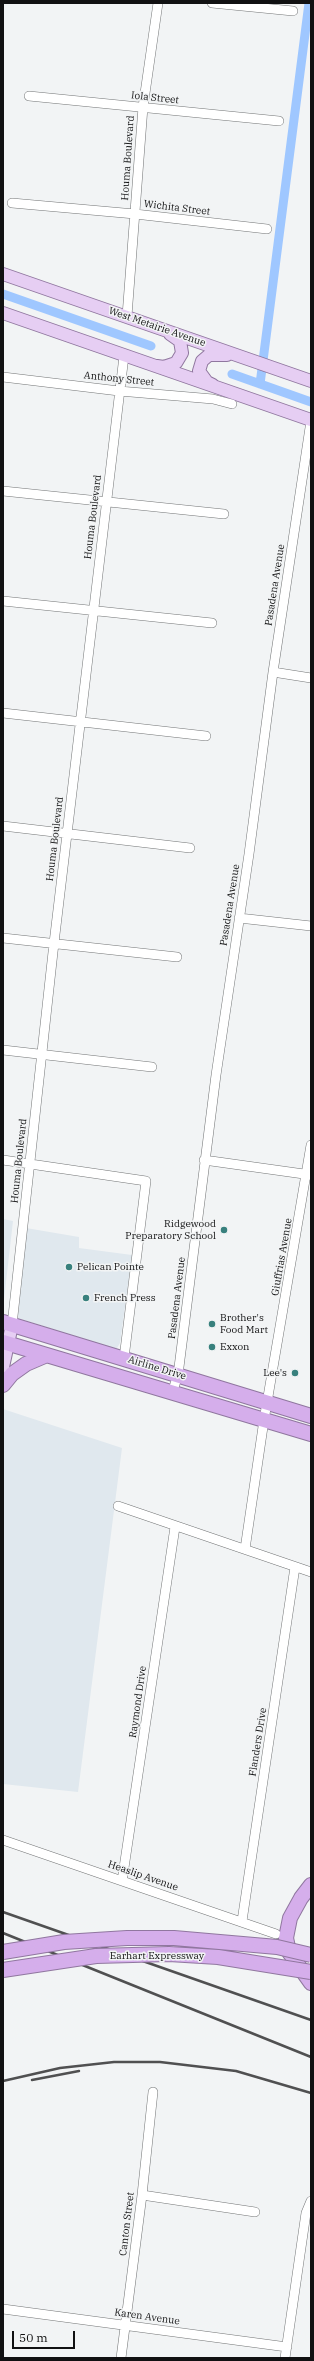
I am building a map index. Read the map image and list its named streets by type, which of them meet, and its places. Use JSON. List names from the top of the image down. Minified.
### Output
{"streets":{"highway":["Airline Drive","Earhart Expressway"],"main road":["West Metairie Avenue"],"street":["Iola Street","Houma Boulevard","Wichita Street","Anthony Street","Pasadena Avenue","Giuffrias Avenue","Raymond Drive","Flanders Drive","Heaslip Avenue","Canton Street","Karen Avenue"]},"crossings":[["Iola Street","Houma Boulevard"],["Houma Boulevard","Wichita Street"],["Houma Boulevard","West Metairie Avenue"],["Houma Boulevard","Anthony Street"],["Houma Boulevard","Airline Drive"],["Pasadena Avenue","Airline Drive"],["Giuffrias Avenue","Airline Drive"],["Raymond Drive","Heaslip Avenue"],["Flanders Drive","Heaslip Avenue"],["Canton Street","Karen Avenue"]],"places":["Ridgewood Preparatory School","Pelican Pointe","French Press","Brother's Food Mart","Exxon","Lee's"],"scale_bar":"50 m"}
